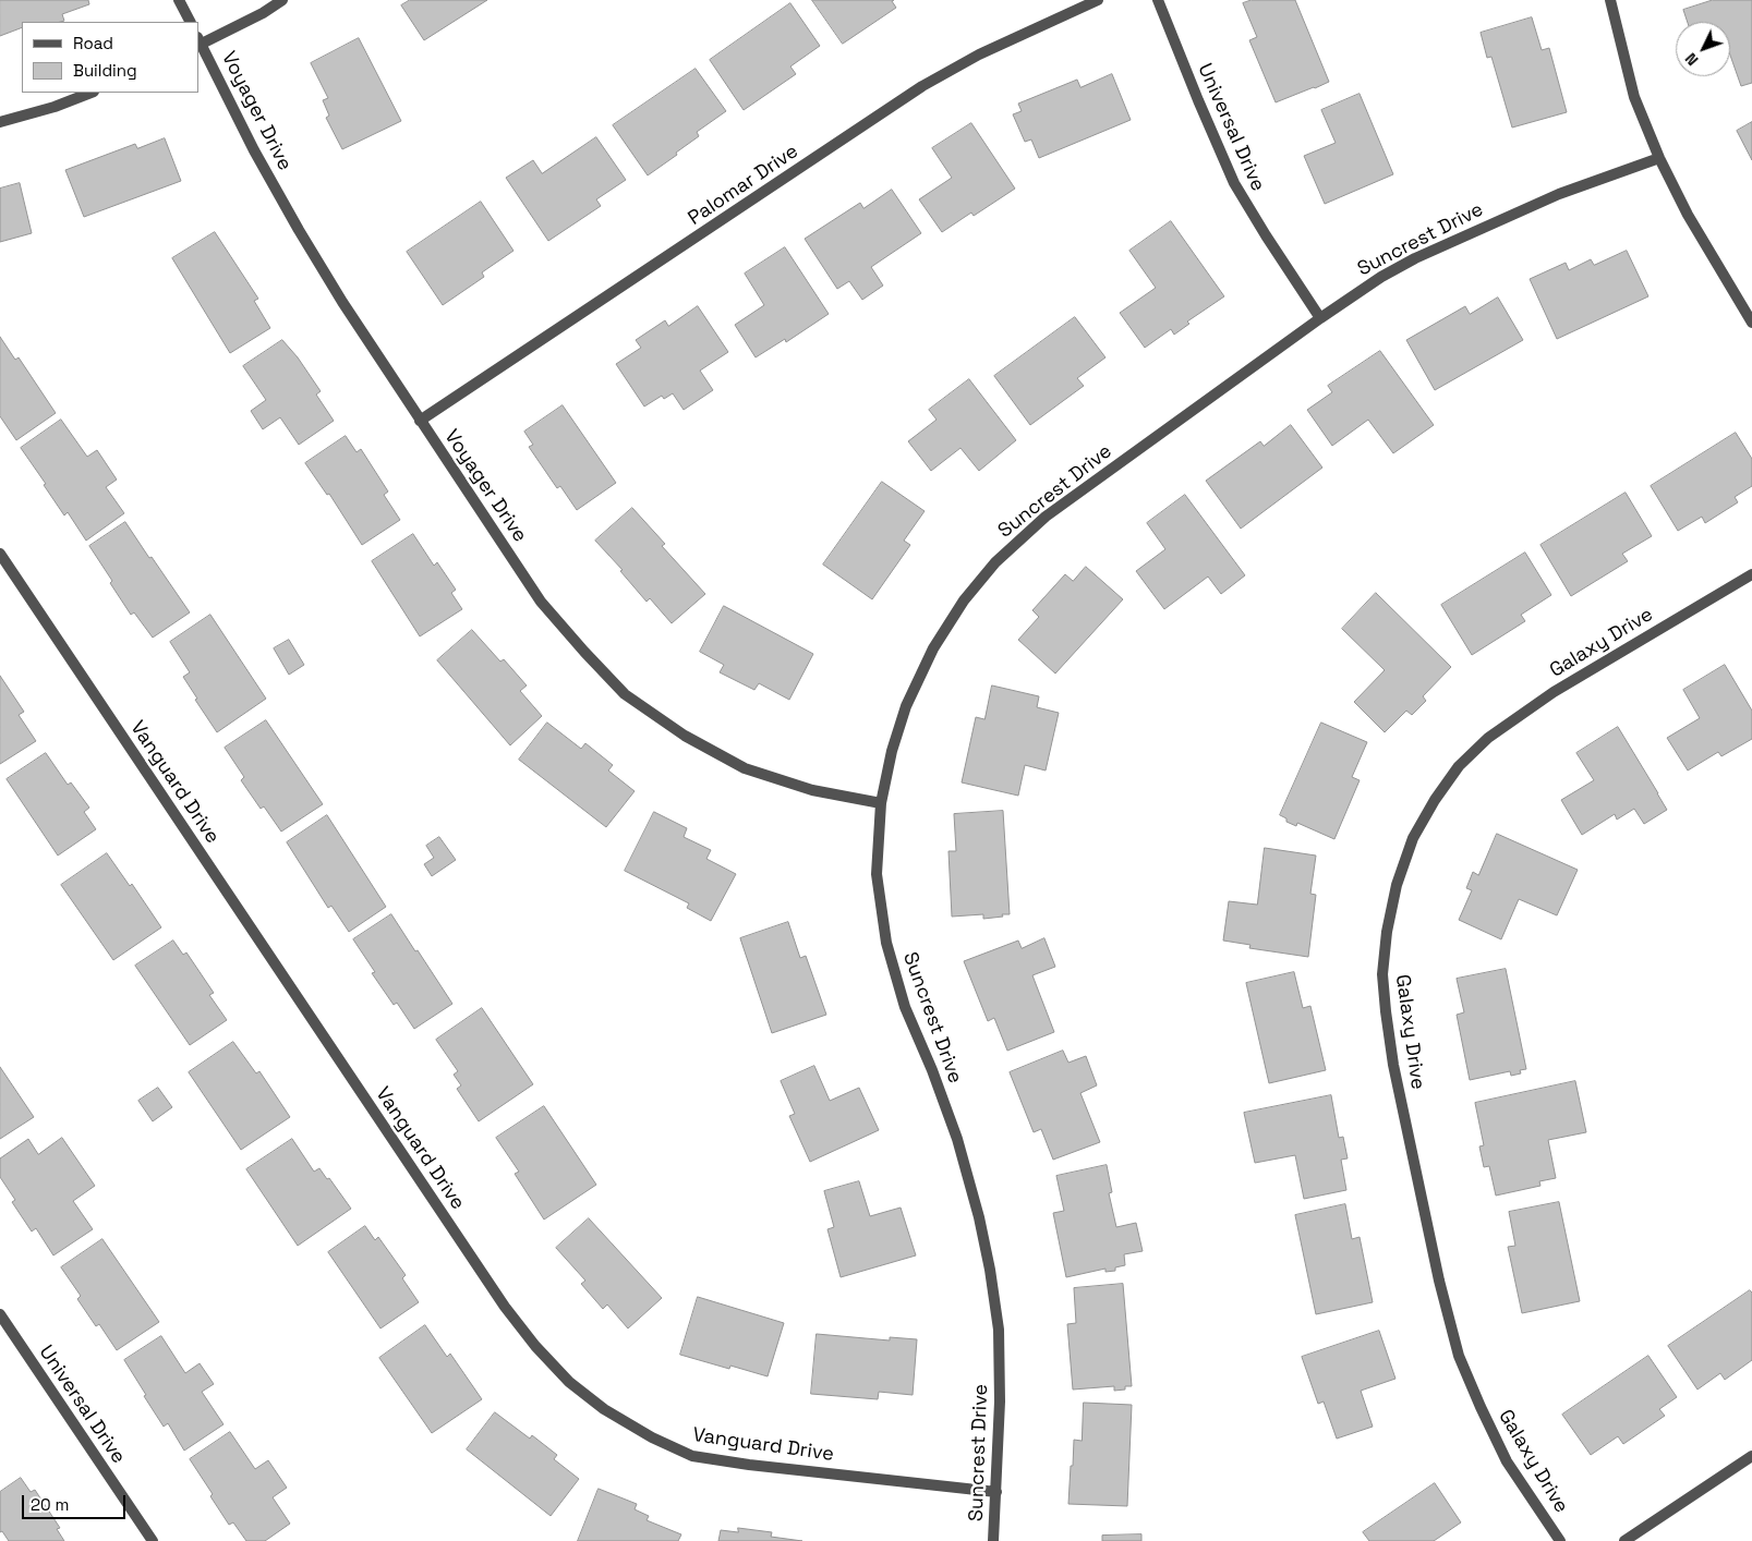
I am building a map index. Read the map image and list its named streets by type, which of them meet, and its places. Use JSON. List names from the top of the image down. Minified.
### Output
{"streets":{"street":["Voyager Drive","Universal Drive","Palomar Drive","Suncrest Drive","Galaxy Drive","Vanguard Drive"]},"crossings":[["Voyager Drive","Palomar Drive"],["Voyager Drive","Suncrest Drive"],["Universal Drive","Suncrest Drive"],["Suncrest Drive","Vanguard Drive"]],"legend":["Road","Building"],"scale_bar":"20 m","north":"bottom left"}
